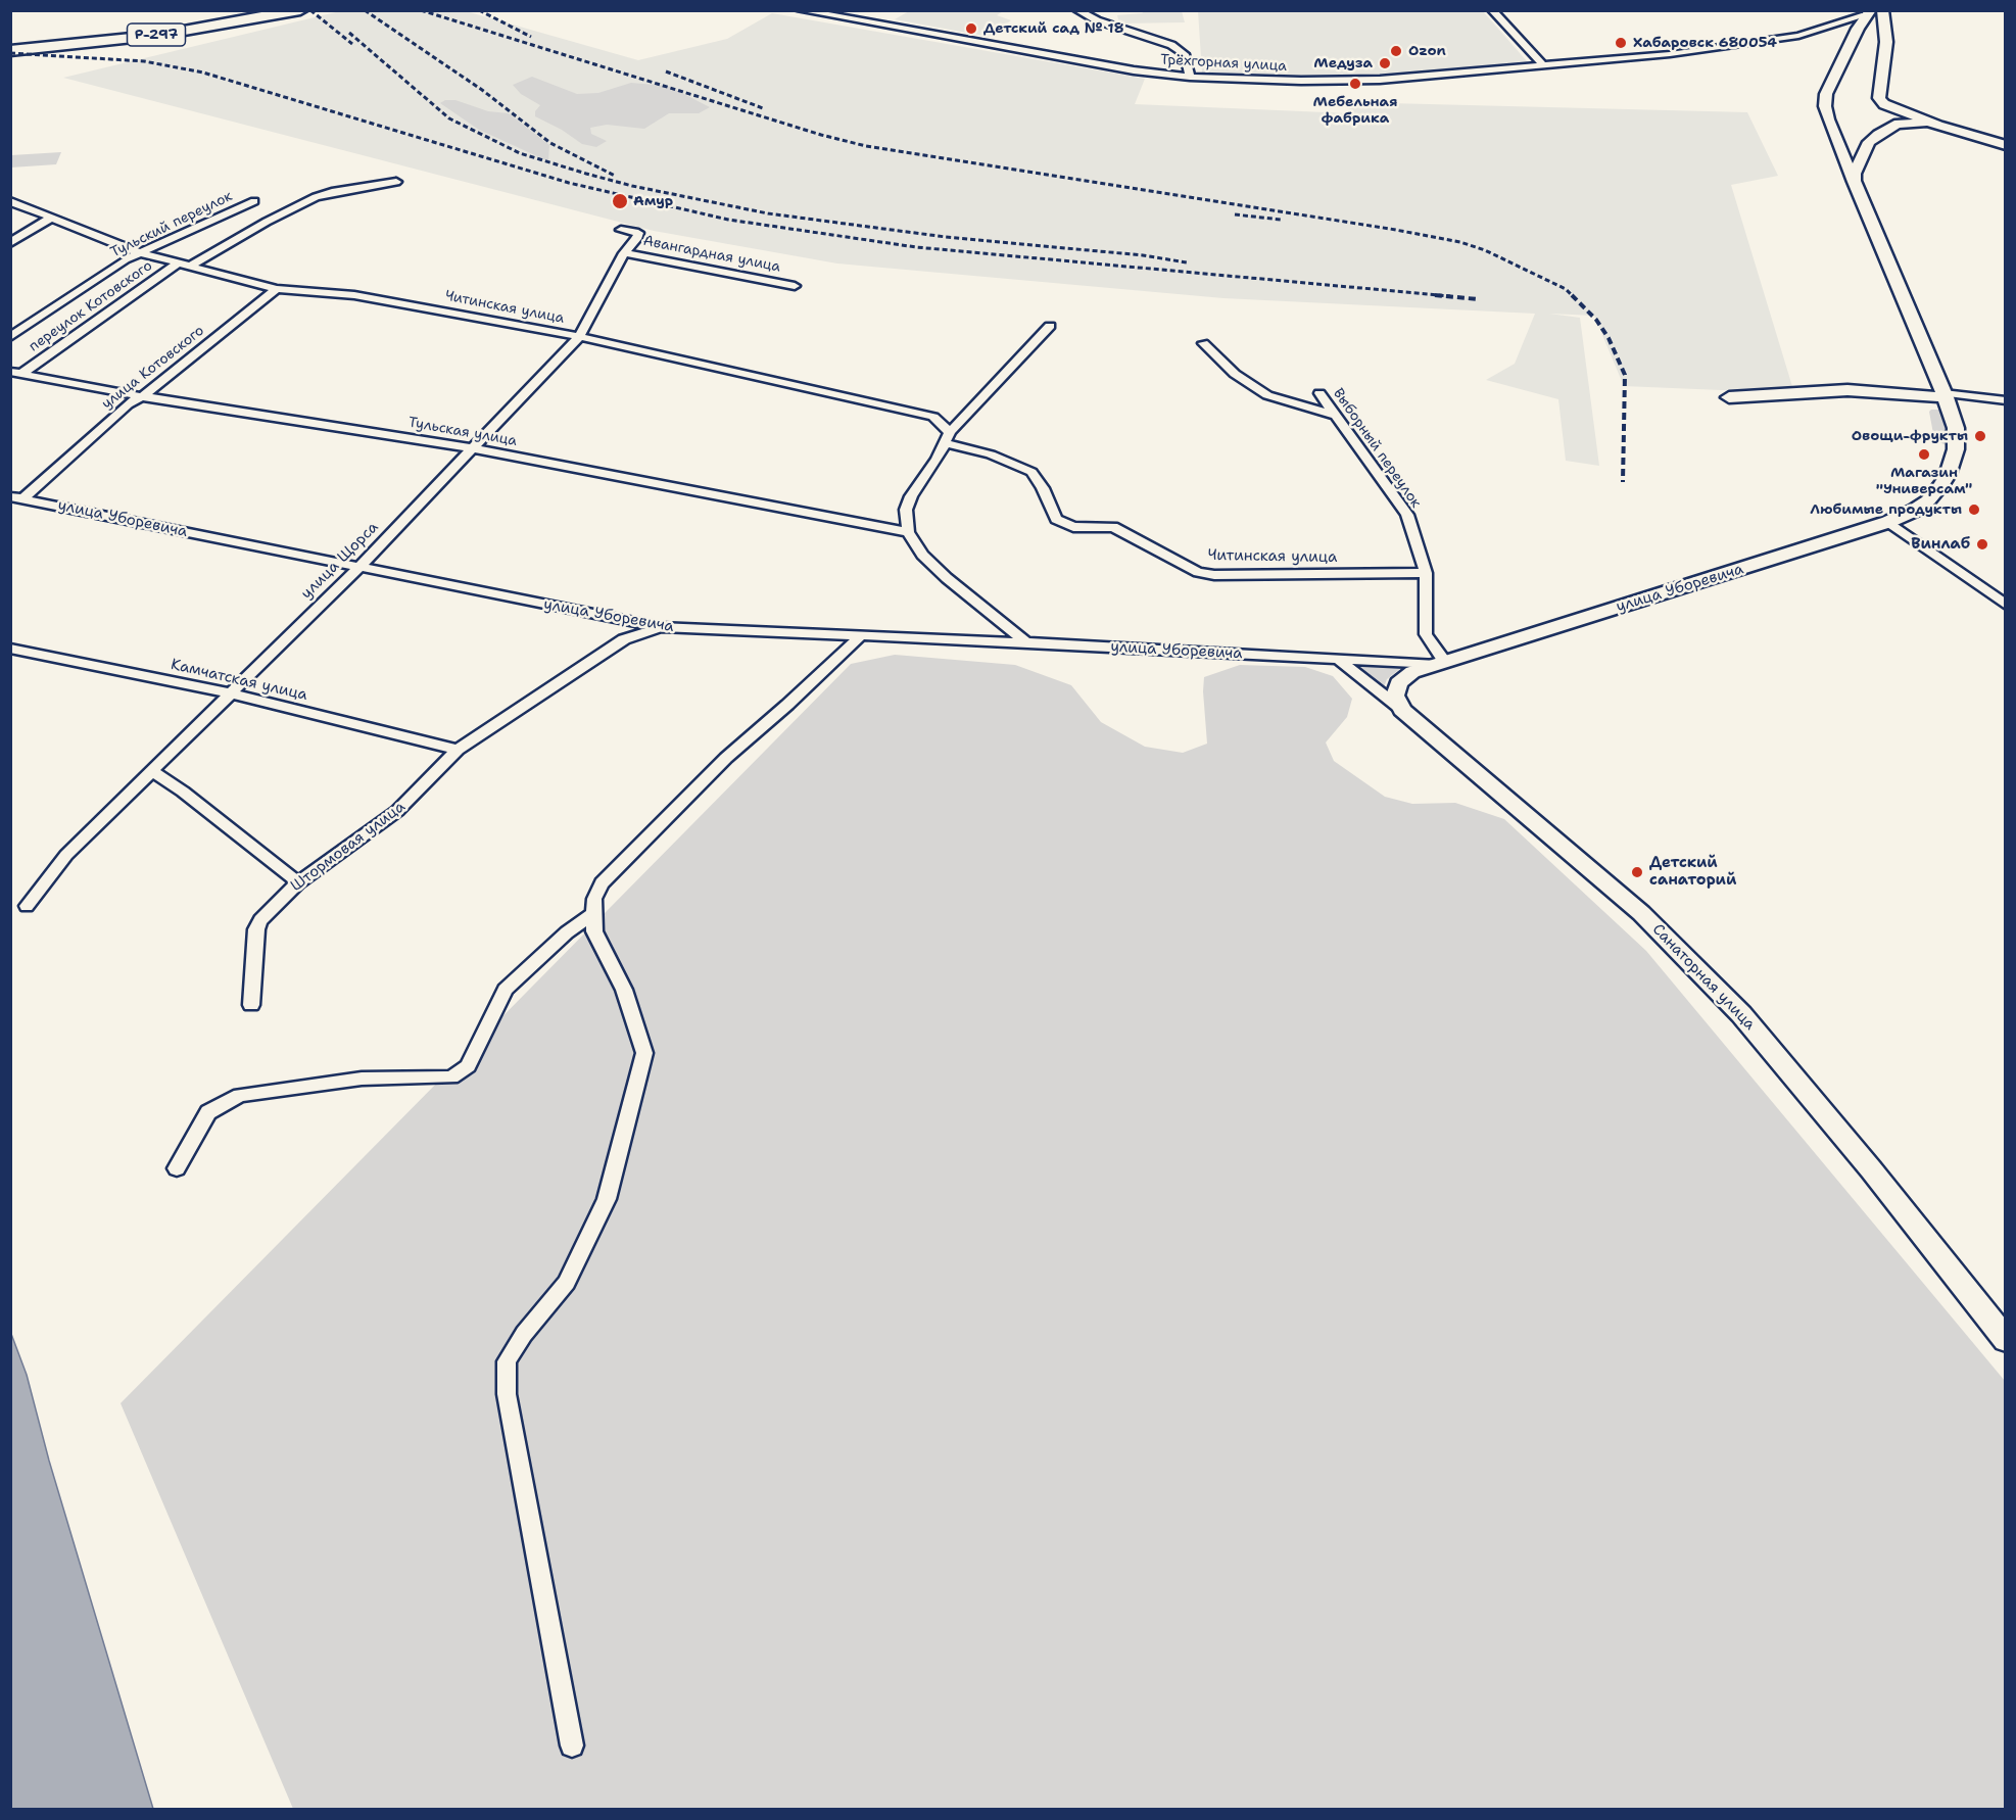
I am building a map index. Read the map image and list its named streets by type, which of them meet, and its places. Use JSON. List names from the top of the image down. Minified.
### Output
{"streets":{"highway":["Р-297"],"main road":["улица Уборевича","Санаторная улица"],"street":["Трёхгорная улица","Тульский переулок","Авангардная улица","переулок Котовского","Читинская улица","улица Котовского","Тульская улица","Выборный переулок","улица Щорса","Камчатская улица","Штормовая улица"]},"crossings":[["Тульский переулок","Читинская улица"],["Авангардная улица","улица Щорса"],["переулок Котовского","Читинская улица"],["переулок Котовского","Тульская улица"],["Читинская улица","улица Котовского"],["Читинская улица","Выборный переулок"],["Читинская улица","улица Щорса"],["улица Котовского","Тульская улица"],["улица Котовского","улица Уборевича"],["Тульская улица","улица Щорса"],["Выборный переулок","улица Уборевича"],["улица Уборевича","улица Щорса"],["улица Уборевича","Штормовая улица"],["улица Щорса","Камчатская улица"],["Камчатская улица","Штормовая улица"]],"places":["Детский сад № 18","Хабаровск 680054","Ozon","Медуза","Мебельная фабрика","Амур","Овощи-фрукты","Магазин \"Универсам\"","Любимые продукты","Винлаб","Детский санаторий"]}
